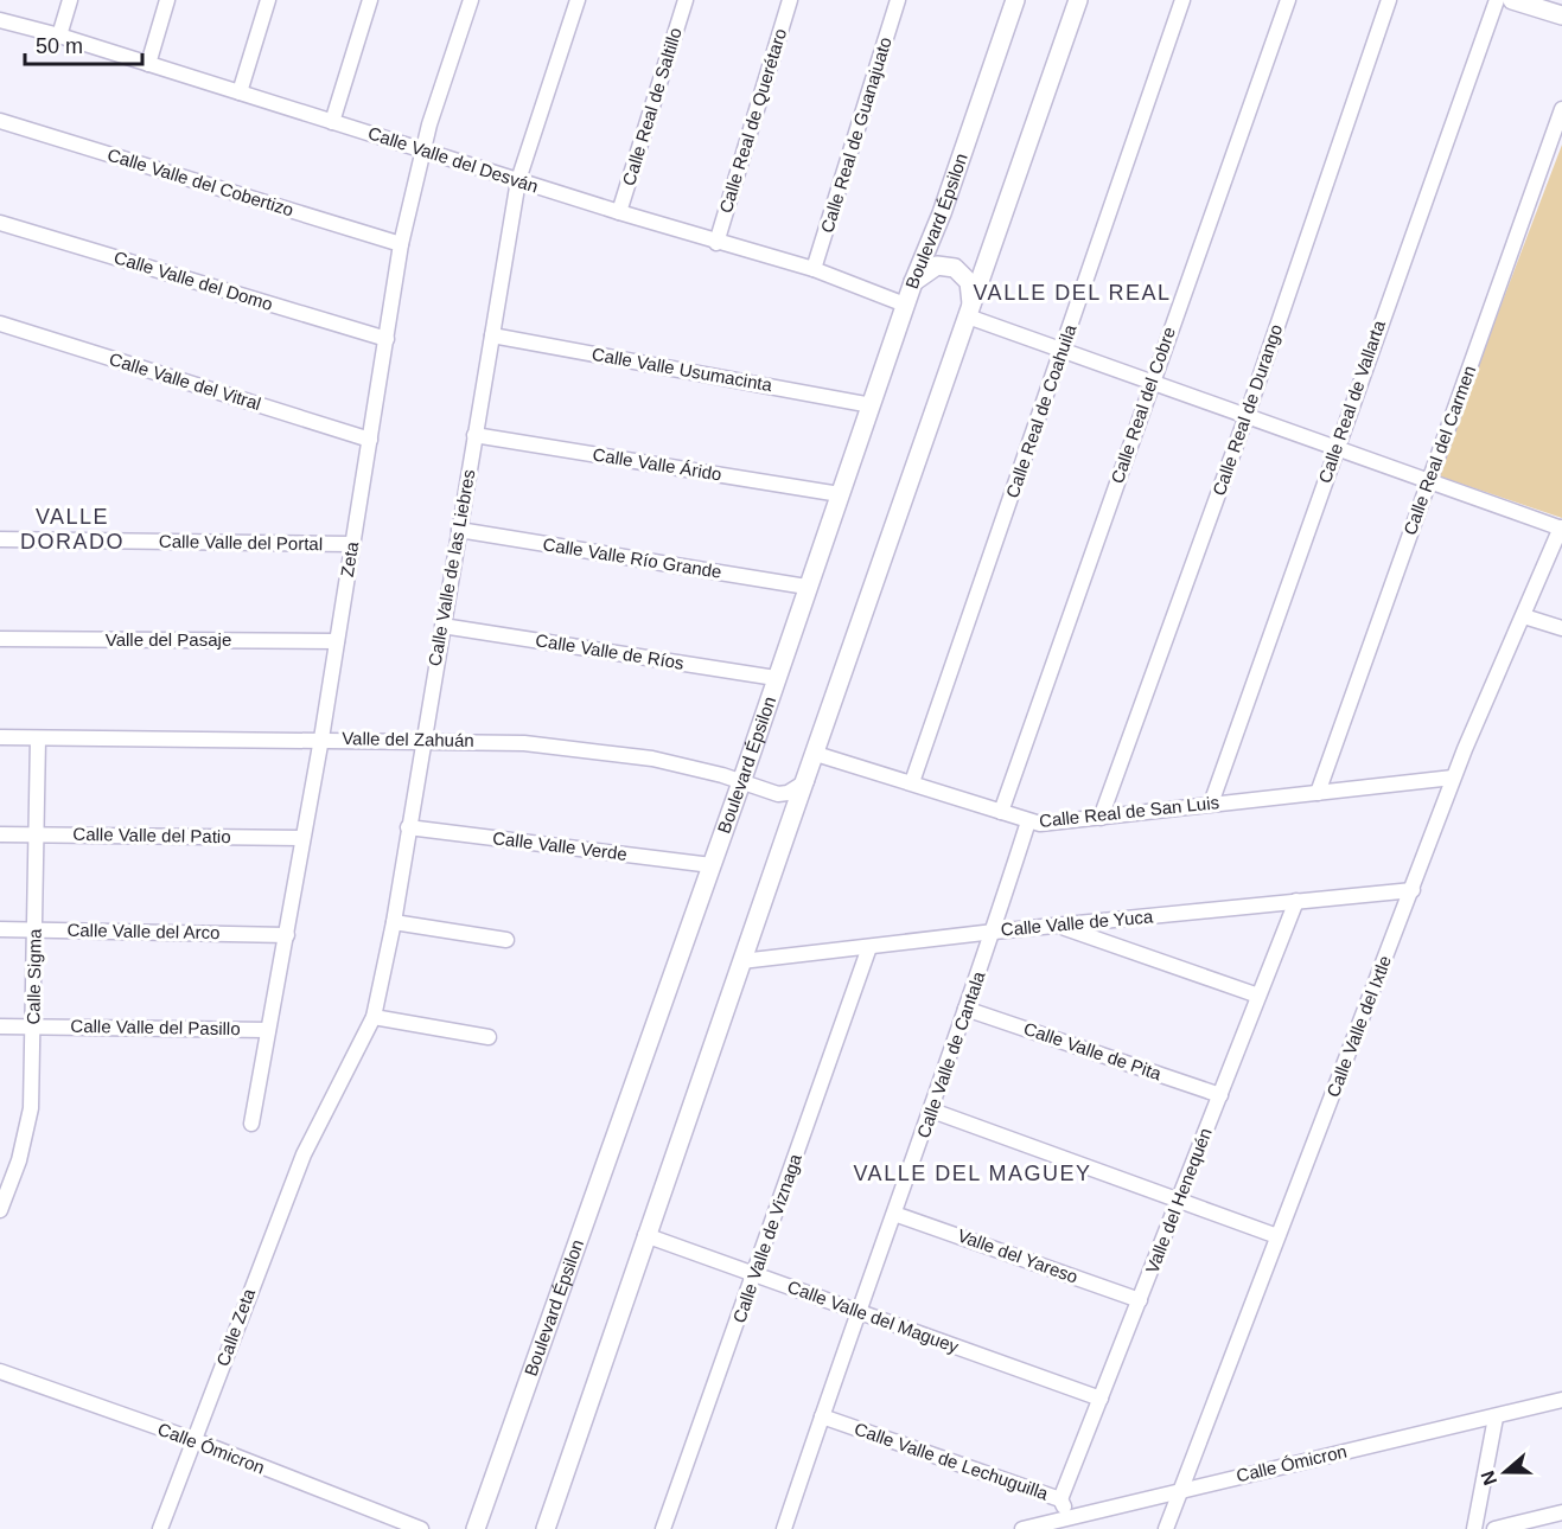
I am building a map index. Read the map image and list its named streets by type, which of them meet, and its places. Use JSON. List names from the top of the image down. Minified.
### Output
{"streets":{"street":["Calle Real de Saltillo","Calle Real de Querétaro","Calle Real de Guanajuato","Calle Valle del Desván","Calle Valle del Cobertizo","Boulevard Épsilon","Calle Valle del Domo","Calle Valle Usumacinta","Calle Valle del Vitral","Calle Real de Vallarta","Calle Real del Cobre","Calle Real de Durango","Calle Real de Coahuila","Calle Real del Carmen","Calle Valle Árido","Calle Valle del Portal","Calle Valle Río Grande","Zeta","Calle Valle de las Liebres","Valle del Pasaje","Calle Valle de Ríos","Valle del Zahuán","Calle Real de San Luis","Calle Valle del Patio","Calle Valle Verde","Calle Valle de Yuca","Calle Valle del Arco","Calle Sigma","Calle Valle del Ixtle","Calle Valle del Pasillo","Calle Valle de Pita","Calle Valle de Cantala","Valle del Henequén","Calle Valle de Viznaga","Valle del Yareso","Calle Valle del Maguey","Calle Zeta","Calle Ómicron","Calle Valle de Lechuguilla"]},"crossings":[["Calle Real de Saltillo","Calle Valle del Desván"],["Calle Real de Querétaro","Calle Valle del Desván"],["Calle Real de Guanajuato","Calle Valle del Desván"],["Calle Valle del Desván","Boulevard Épsilon"],["Calle Valle del Desván","Zeta"],["Calle Valle del Desván","Calle Valle de las Liebres"],["Calle Valle del Cobertizo","Zeta"],["Boulevard Épsilon","Calle Valle Usumacinta"],["Boulevard Épsilon","Calle Valle Árido"],["Boulevard Épsilon","Calle Valle Río Grande"],["Boulevard Épsilon","Calle Valle de Ríos"],["Boulevard Épsilon","Valle del Zahuán"],["Boulevard Épsilon","Calle Valle Verde"],["Calle Valle del Domo","Zeta"],["Calle Valle Usumacinta","Calle Valle de las Liebres"],["Calle Valle del Vitral","Zeta"],["Calle Real de Vallarta","Calle Real de San Luis"],["Calle Real del Cobre","Calle Real de San Luis"],["Calle Real de Durango","Calle Real de San Luis"],["Calle Real de Coahuila","Calle Real de San Luis"],["Calle Real del Carmen","Calle Real de San Luis"],["Calle Valle Árido","Calle Valle de las Liebres"],["Calle Valle del Portal","Zeta"],["Calle Valle Río Grande","Calle Valle de las Liebres"],["Zeta","Valle del Pasaje"],["Zeta","Valle del Zahuán"],["Zeta","Calle Valle del Patio"],["Zeta","Calle Valle del Arco"],["Zeta","Calle Valle del Pasillo"],["Calle Valle de las Liebres","Calle Valle de Ríos"],["Calle Valle de las Liebres","Valle del Zahuán"],["Calle Valle de las Liebres","Calle Valle Verde"],["Calle Valle de las Liebres","Calle Zeta"],["Valle del Zahuán","Calle Sigma"],["Calle Real de San Luis","Calle Valle del Ixtle"],["Calle Real de San Luis","Calle Valle de Cantala"],["Calle Valle del Patio","Calle Sigma"],["Calle Valle de Yuca","Calle Valle del Ixtle"],["Calle Valle de Yuca","Calle Valle de Cantala"],["Calle Valle de Yuca","Valle del Henequén"],["Calle Valle de Yuca","Calle Valle de Viznaga"],["Calle Valle del Arco","Calle Sigma"],["Calle Sigma","Calle Valle del Pasillo"],["Calle Valle del Ixtle","Calle Ómicron"],["Calle Valle de Pita","Calle Valle de Cantala"],["Calle Valle de Pita","Valle del Henequén"],["Calle Valle de Cantala","Valle del Yareso"],["Calle Valle de Cantala","Calle Valle del Maguey"],["Calle Valle de Cantala","Calle Valle de Lechuguilla"],["Valle del Henequén","Valle del Yareso"],["Valle del Henequén","Calle Valle del Maguey"],["Valle del Henequén","Calle Valle de Lechuguilla"],["Calle Valle de Viznaga","Calle Valle del Maguey"],["Calle Zeta","Calle Ómicron"],["Calle Ómicron","Calle Valle de Lechuguilla"]],"districts":["VALLE DEL REAL","VALLE DORADO","VALLE DEL MAGUEY"],"scale_bar":"50 m","north":"left"}
